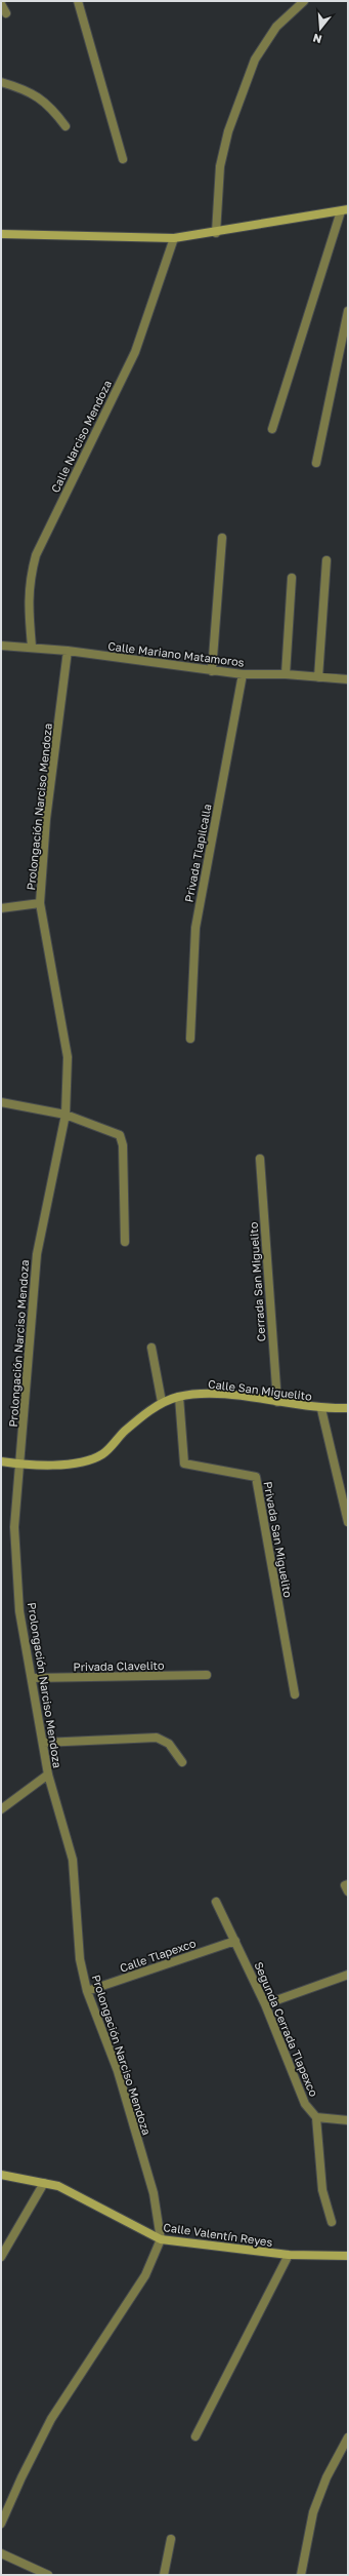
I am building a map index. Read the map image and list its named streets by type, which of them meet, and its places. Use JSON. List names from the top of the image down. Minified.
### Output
{"streets":{"street":["Calle Narciso Mendoza","Calle Mariano Matamoros","Prolongación Narciso Mendoza","Privada Tlapilcalla","Cerrada San Miguelito","Calle San Miguelito","Privada San Miguelito","Privada Clavelito","Calle Tlapexco","Segunda Cerrada Tlapexco","Calle Valentín Reyes"]},"crossings":[["Calle Narciso Mendoza","Calle Mariano Matamoros"],["Calle Mariano Matamoros","Prolongación Narciso Mendoza"],["Calle Mariano Matamoros","Privada Tlapilcalla"],["Prolongación Narciso Mendoza","Calle San Miguelito"],["Prolongación Narciso Mendoza","Privada Clavelito"],["Prolongación Narciso Mendoza","Calle Tlapexco"],["Prolongación Narciso Mendoza","Calle Valentín Reyes"],["Cerrada San Miguelito","Calle San Miguelito"],["Calle San Miguelito","Privada San Miguelito"],["Calle Tlapexco","Segunda Cerrada Tlapexco"]],"north":"bottom"}
